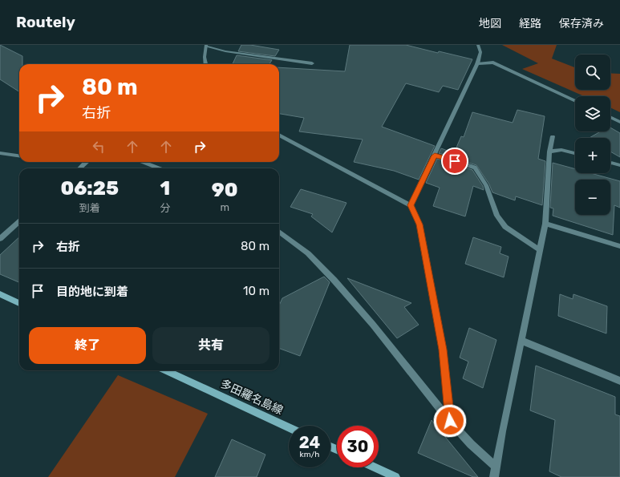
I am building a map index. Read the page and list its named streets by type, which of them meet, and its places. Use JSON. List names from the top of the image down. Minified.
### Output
{"streets":{"main road":["多田羅名島線"]},"page":{"header":"Routely","nav":["地図","経路","保存済み"],"map_buttons":["+","−"],"turn":["80 m","右折"],"eta":["06:25","到着","1","分","90","m"],"list":[{"name":"右折","value":"80 m"},{"name":"目的地に到着","value":"10 m"}],"buttons":["終了","共有"],"speed":"24 km/h","limit":"30"}}
